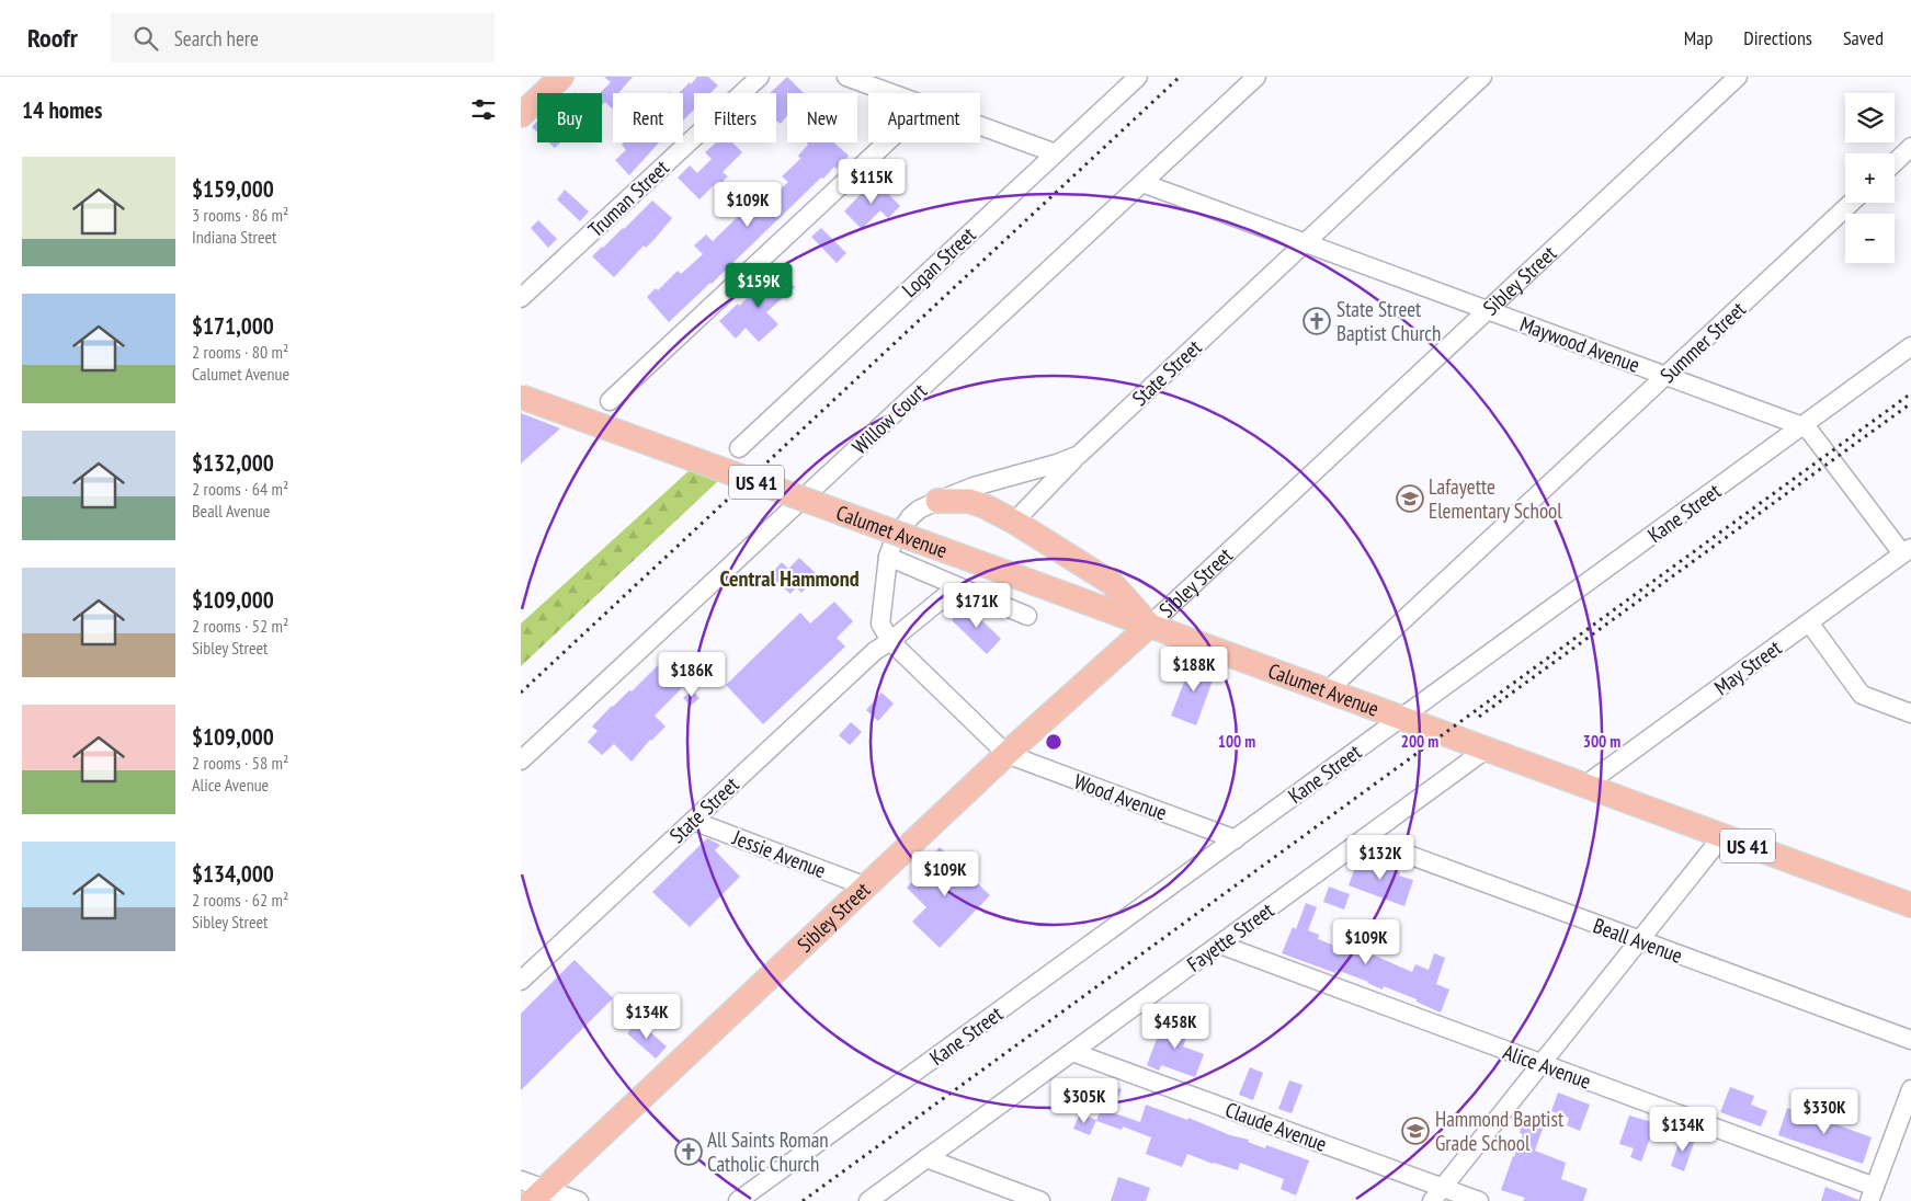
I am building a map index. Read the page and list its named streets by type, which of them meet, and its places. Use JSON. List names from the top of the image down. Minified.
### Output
{"streets":{"main road":["Sibley Street","US 41","Calumet Avenue"],"street":["Truman Street","Logan Street","Summer Street","Maywood Avenue","State Street","Willow Court","Kane Street","May Street","Wood Avenue","Jessie Avenue","Fayette Street","Beall Avenue","Alice Avenue","Claude Avenue"]},"crossings":[["Sibley Street","Maywood Avenue"],["Sibley Street","Calumet Avenue"],["Sibley Street","Wood Avenue"],["Sibley Street","Jessie Avenue"],["Summer Street","Maywood Avenue"],["Summer Street","Calumet Avenue"],["Maywood Avenue","State Street"],["Maywood Avenue","Willow Court"],["Maywood Avenue","Kane Street"],["Maywood Avenue","May Street"],["State Street","Calumet Avenue"],["State Street","Jessie Avenue"],["Kane Street","Calumet Avenue"],["Kane Street","Wood Avenue"],["Calumet Avenue","May Street"],["Calumet Avenue","Fayette Street"],["Fayette Street","Beall Avenue"],["Fayette Street","Alice Avenue"],["Fayette Street","Claude Avenue"]],"districts":["Central Hammond"],"places":{"church":["State Street Baptist Church","All Saints Roman Catholic Church"],"school or university":["Lafayette Elementary School","Hammond Baptist Grade School"]},"page":{"header":"Roofr","search":"Search here","nav":["Map","Directions","Saved"],"heading":"14 homes","map_buttons":["+","−"],"chip":["Buy","Rent","Filters","New","Apartment"],"list":[{"name":"$159,000","note":"3 rooms · 86 m² · Indiana Street"},{"name":"$171,000","note":"2 rooms · 80 m² · Calumet Avenue"},{"name":"$132,000","note":"2 rooms · 64 m² · Beall Avenue"},{"name":"$109,000","note":"2 rooms · 52 m² · Sibley Street"},{"name":"$109,000","note":"2 rooms · 58 m² · Alice Avenue"},{"name":"$134,000","note":"2 rooms · 62 m² · Sibley Street"}],"price":["$115K","$109K","$159K","$171K","$188K","$186K","$132K","$109K","$109K","$134K","$458K","$305K","$330K","$134K"]},"rings":["100 m","200 m","300 m"]}
